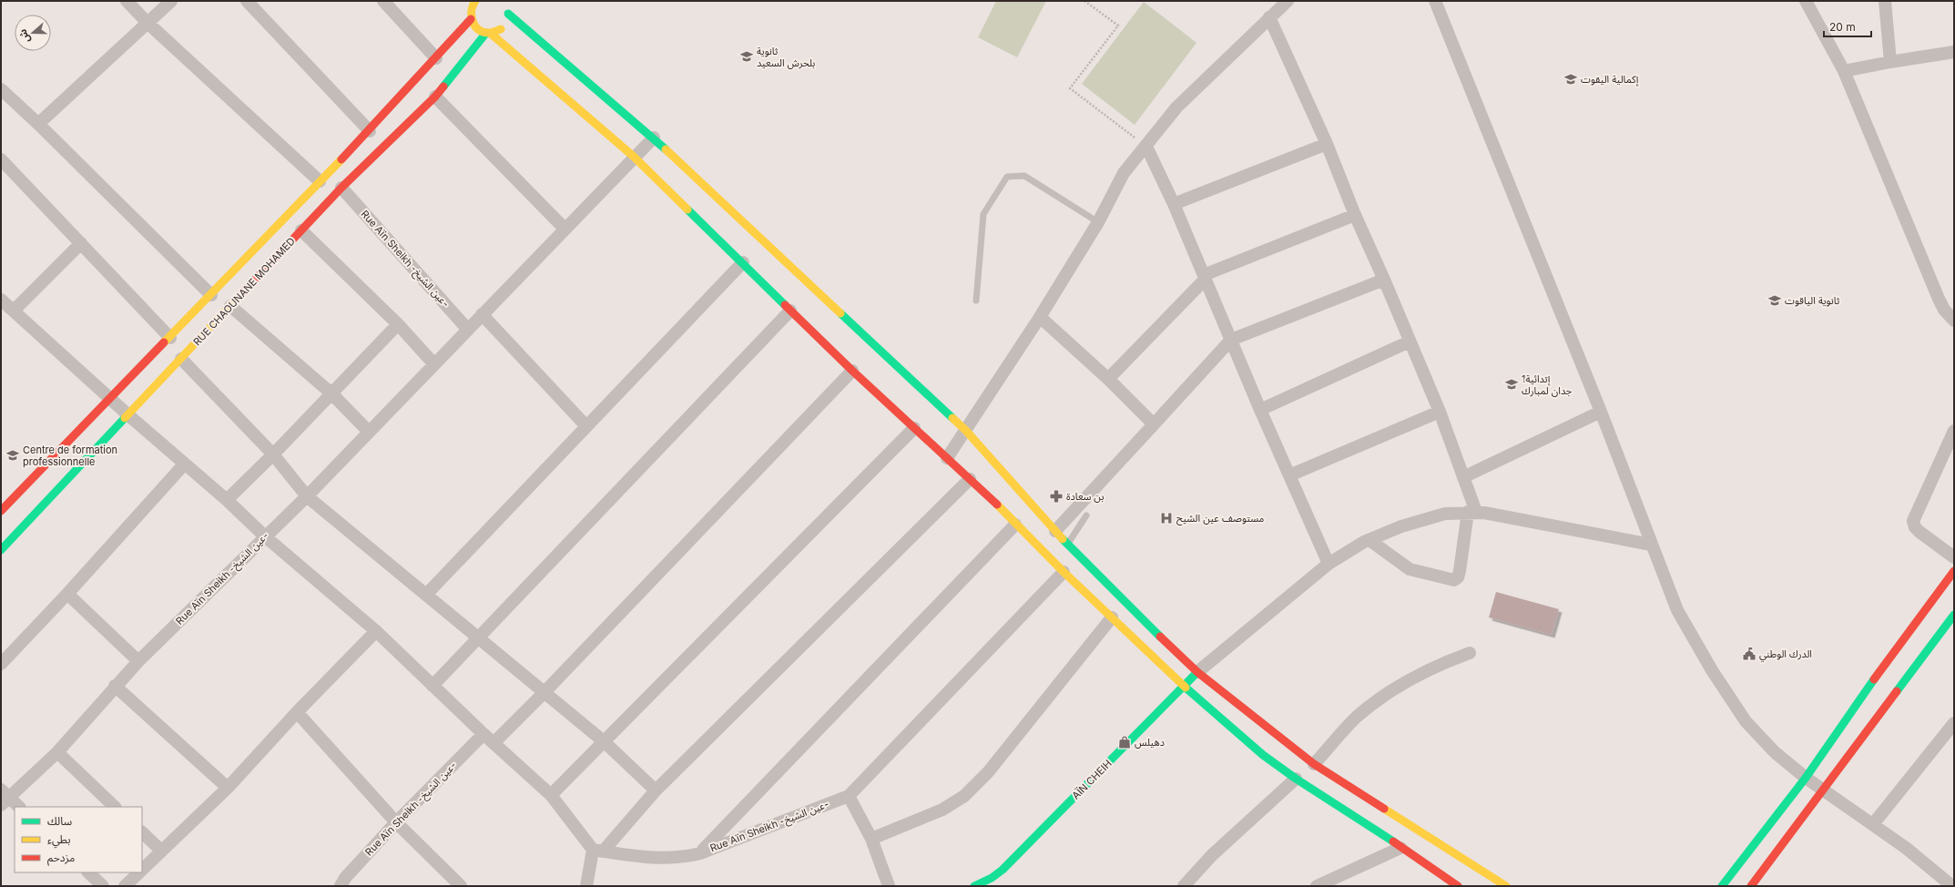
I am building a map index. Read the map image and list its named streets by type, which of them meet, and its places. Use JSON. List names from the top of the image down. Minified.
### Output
{"streets":{"main road":["RUE CHAOUNANE MOHAMED","AÏN CHEIH"],"street":["Rue Aïn Sheikh -عين الشيخ-"]},"crossings":[["Rue Aïn Sheikh -عين الشيخ-","RUE CHAOUNANE MOHAMED"]],"places":{"school or university":["ثانوية بلحرش السعيد","إكمالية اليقوت","ثانوية الياقوت","1إتدائية جدان لمبارك","Centre de formation professionnelle"],"pharmacy":["بن سعادة"],"hospital":["مستوصف عين الشيح"],"public building":["الدرك الوطني"],"shop":["دهيلس"]},"legend":["سالك","بطيء","مزدحم"],"scale_bar":"20 m","north":"left"}
